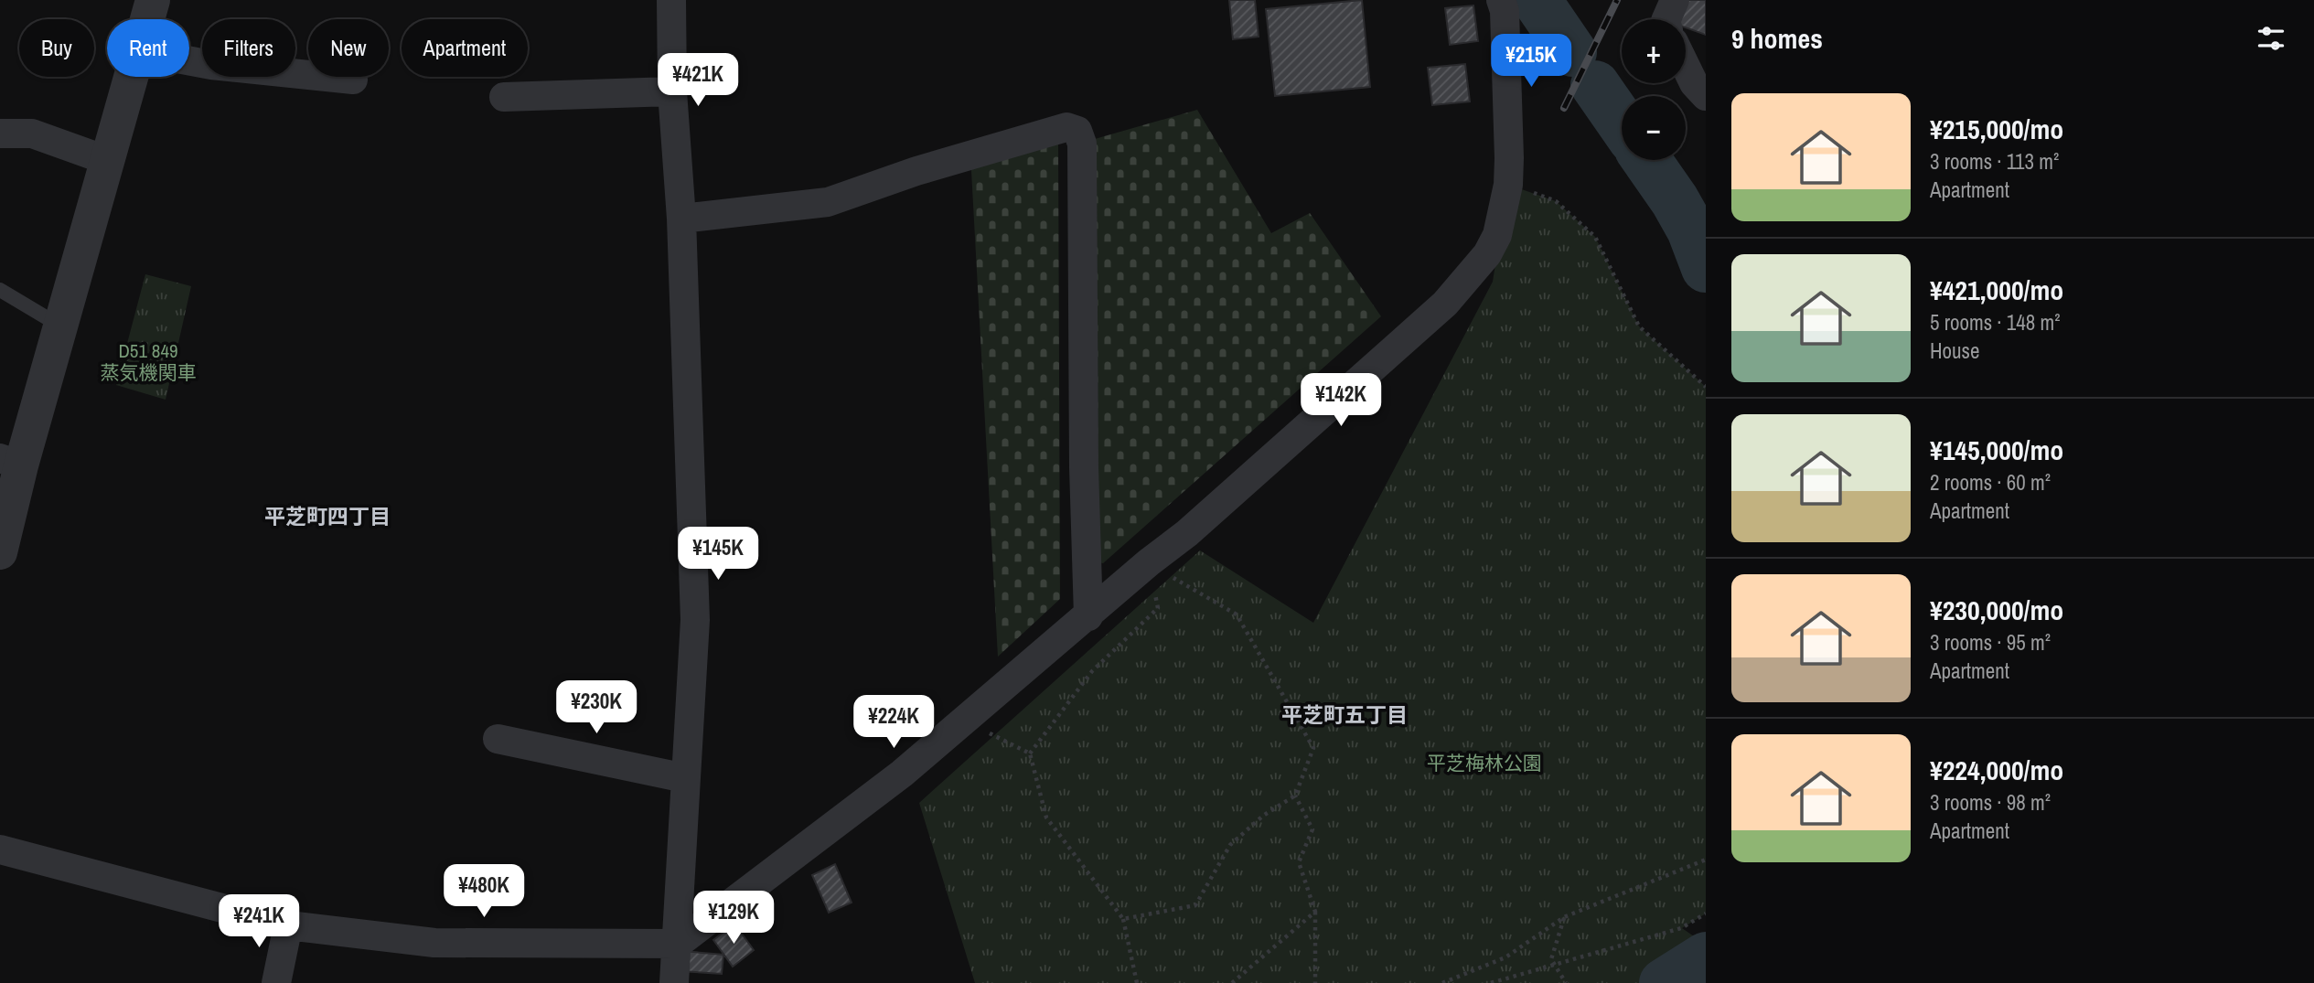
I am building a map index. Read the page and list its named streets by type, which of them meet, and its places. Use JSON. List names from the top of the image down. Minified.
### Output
{"districts":["平芝町四丁目","平芝町五丁目"],"parks":["D51 849 蒸気機関車","平芝梅林公園"],"page":{"heading":"9 homes","map_buttons":["+","−"],"chip":["Buy","Rent","Filters","New","Apartment"],"price":["¥215K","¥421K","¥142K","¥145K","¥230K","¥224K","¥480K","¥129K","¥241K"],"list":[{"name":"¥215,000/mo","note":"3 rooms · 113 m² · Apartment"},{"name":"¥421,000/mo","note":"5 rooms · 148 m² · House"},{"name":"¥145,000/mo","note":"2 rooms · 60 m² · Apartment"},{"name":"¥230,000/mo","note":"3 rooms · 95 m² · Apartment"},{"name":"¥224,000/mo","note":"3 rooms · 98 m² · Apartment"}]}}
